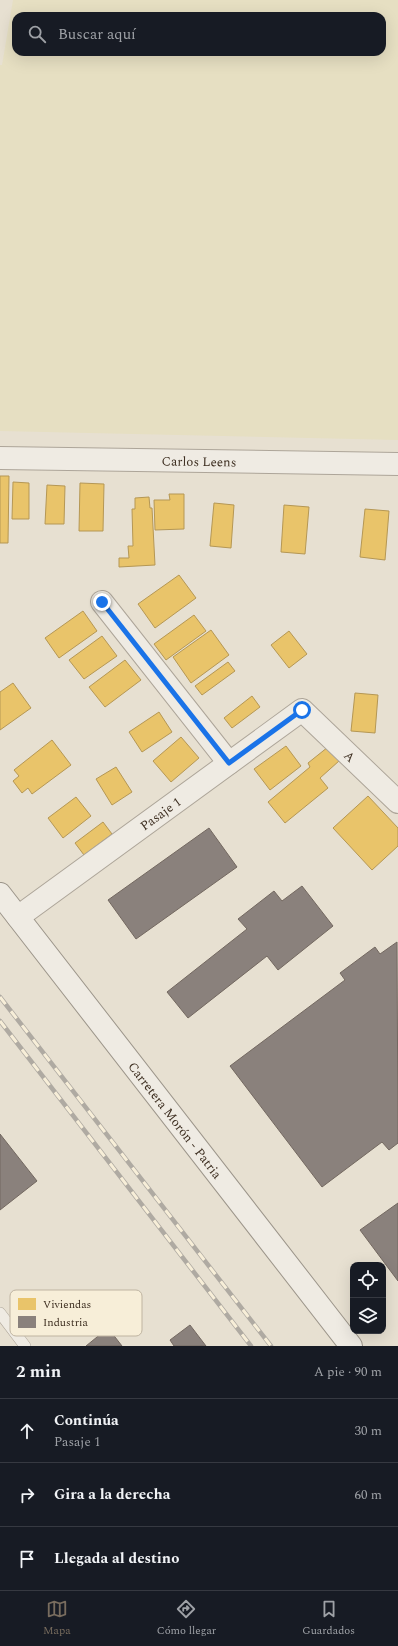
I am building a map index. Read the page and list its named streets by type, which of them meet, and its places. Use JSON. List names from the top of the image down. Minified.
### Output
{"streets":{"street":["Carlos Leens","A","Pasaje 1","Carretera Morón - Patria"]},"crossings":[["A","Pasaje 1"],["Pasaje 1","Carretera Morón - Patria"]],"legend":["Viviendas","Industria"],"page":{"search":"Buscar aquí","heading":["2 min","A pie · 90 m"],"list":[["Continúa","Pasaje 1","30 m"],["Gira a la derecha","60 m"],"Llegada al destino"],"nav":["Mapa","Cómo llegar","Guardados"]}}
